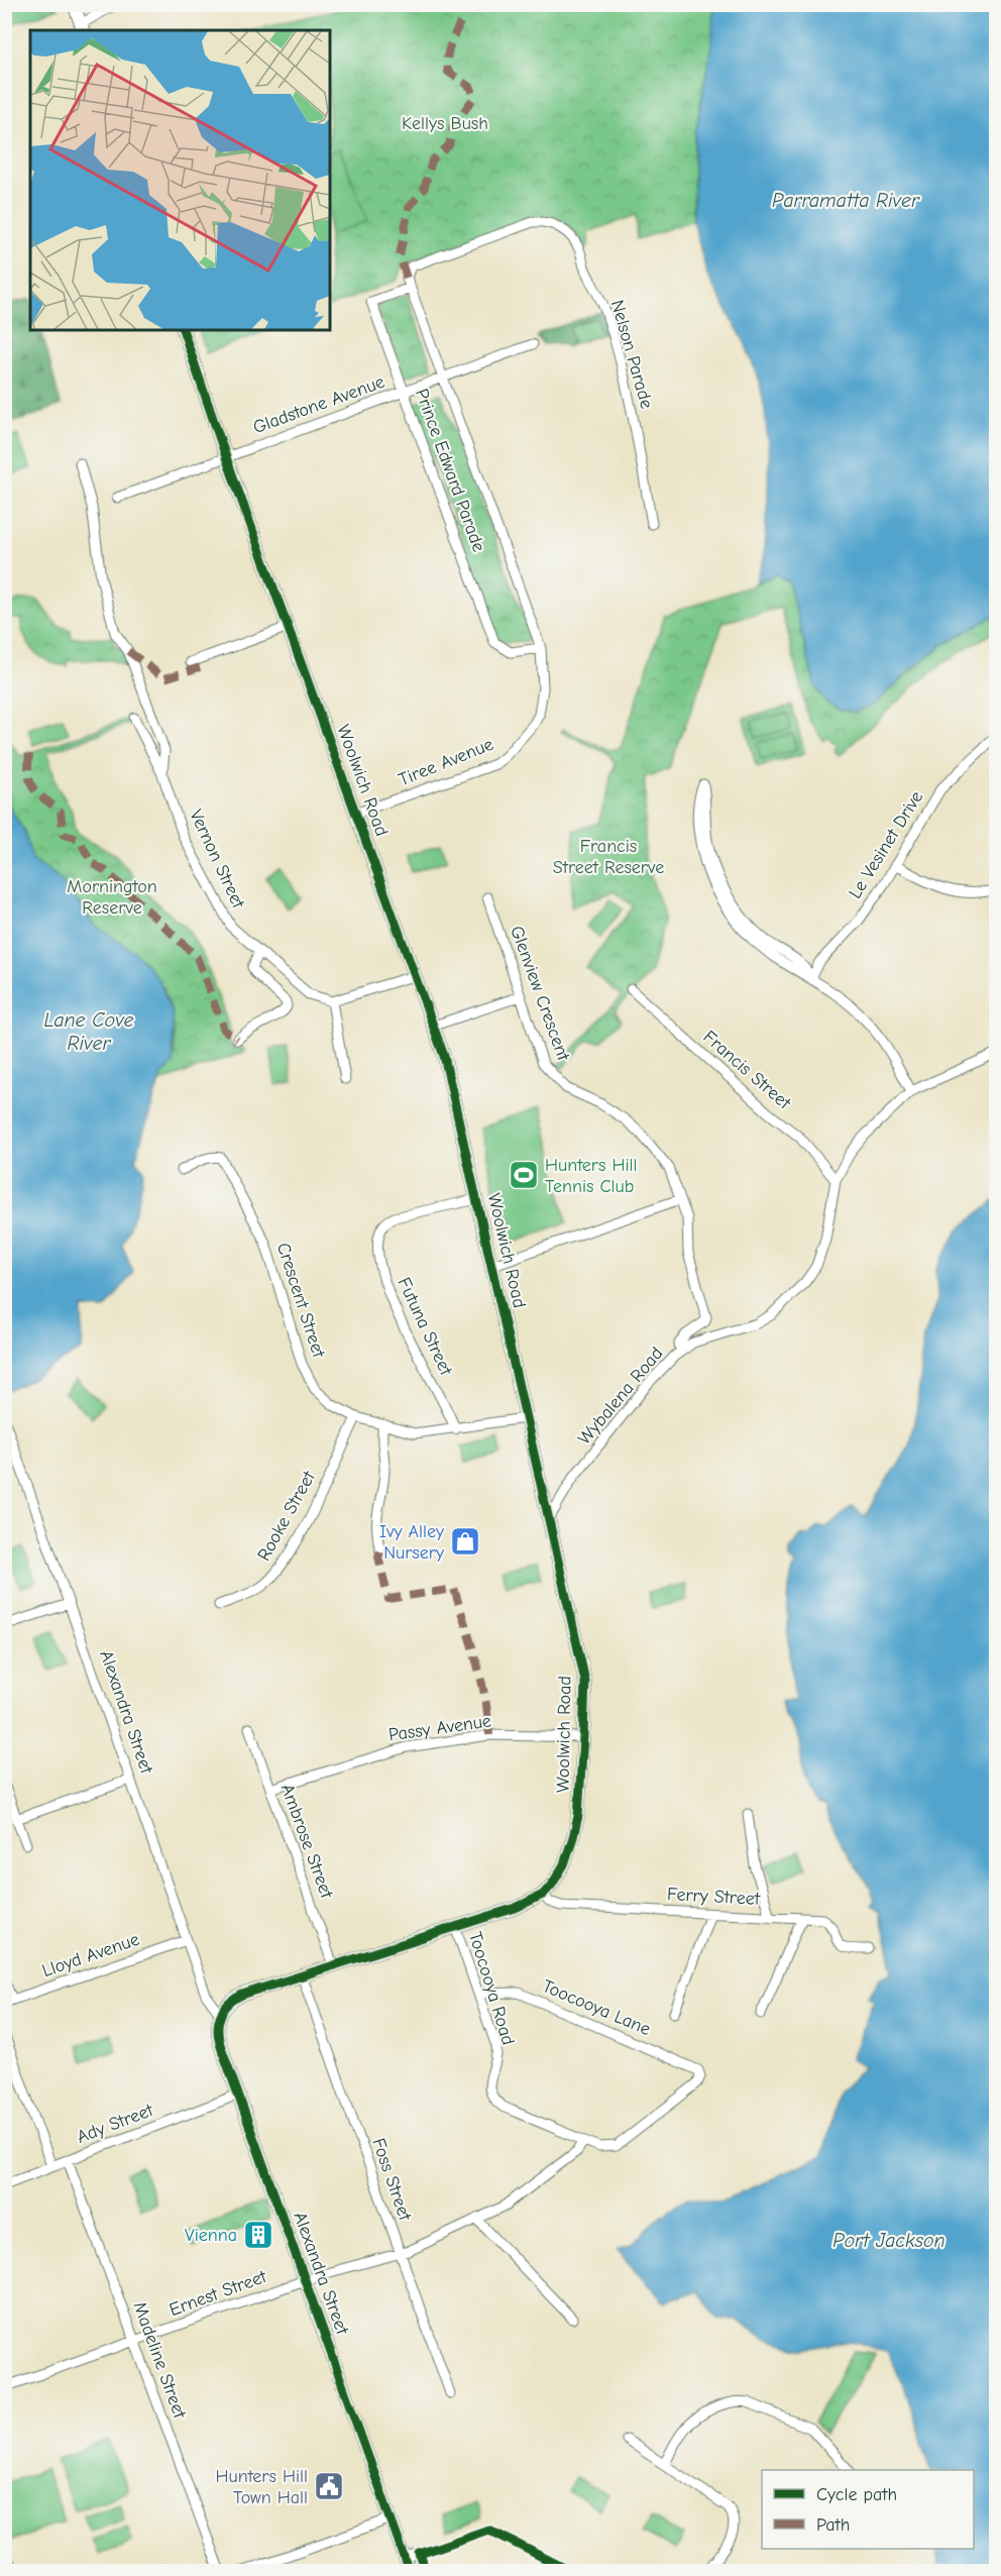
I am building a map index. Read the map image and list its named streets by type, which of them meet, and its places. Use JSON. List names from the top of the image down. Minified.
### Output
{"streets":{"street":["Nelson Parade","Gladstone Avenue","Prince Edward Parade","Tiree Avenue","Woolwich Road","Le Vesinet Drive","Vernon Street","Glenview Crescent","Francis Street","Crescent Street","Futuna Street","Wybalena Road","Rooke Street","Alexandra Street","Passy Avenue","Ambrose Street","Ferry Street","Lloyd Avenue","Toocooya Road","Toocooya Lane","Ady Street","Foss Street","Ernest Street","Madeline Street"]},"crossings":[["Nelson Parade","Prince Edward Parade"],["Gladstone Avenue","Prince Edward Parade"],["Gladstone Avenue","Woolwich Road"],["Prince Edward Parade","Tiree Avenue"],["Tiree Avenue","Woolwich Road"],["Woolwich Road","Crescent Street"],["Woolwich Road","Futuna Street"],["Woolwich Road","Wybalena Road"],["Woolwich Road","Alexandra Street"],["Woolwich Road","Passy Avenue"],["Woolwich Road","Ambrose Street"],["Woolwich Road","Ferry Street"],["Woolwich Road","Toocooya Road"],["Woolwich Road","Foss Street"],["Glenview Crescent","Wybalena Road"],["Francis Street","Wybalena Road"],["Crescent Street","Futuna Street"],["Crescent Street","Rooke Street"],["Alexandra Street","Lloyd Avenue"],["Alexandra Street","Ady Street"],["Alexandra Street","Ernest Street"],["Passy Avenue","Ambrose Street"],["Toocooya Road","Toocooya Lane"],["Toocooya Road","Ernest Street"],["Ady Street","Madeline Street"],["Foss Street","Ernest Street"],["Ernest Street","Madeline Street"]],"water":["Parramatta River","Lane Cove River","Port Jackson"],"parks":["Kellys Bush","Francis Street Reserve","Mornington Reserve"],"places":{"sports":["Hunters Hill Tennis Club"],"shop":["Ivy Alley Nursery"],"building":["Vienna"],"public building":["Hunters Hill Town Hall"]},"legend":["Cycle path","Path"]}
